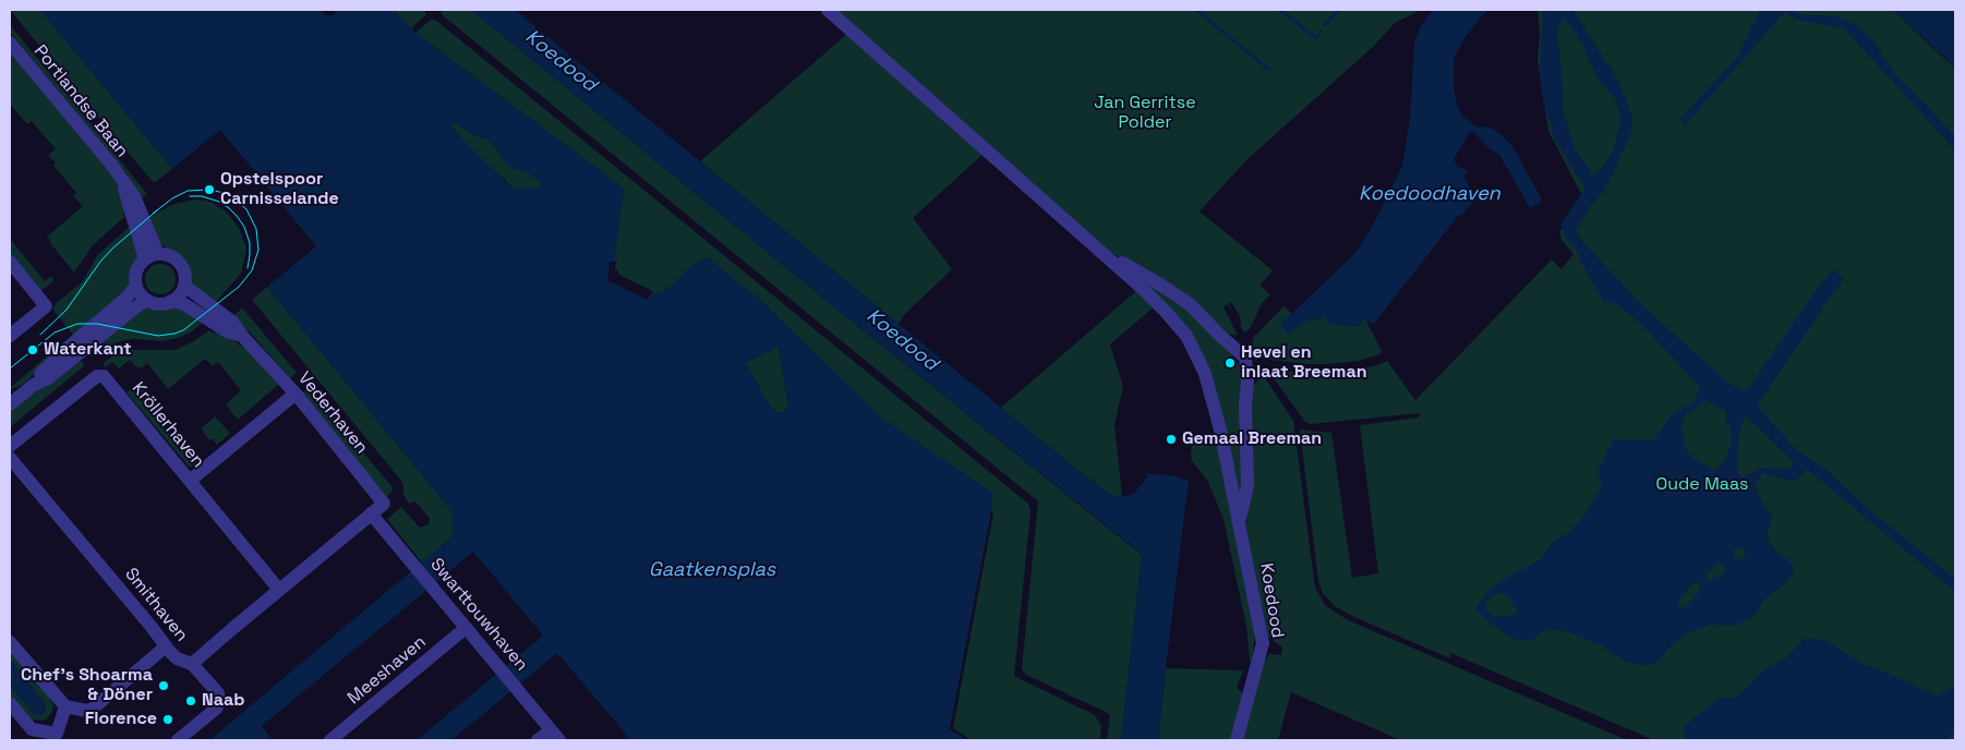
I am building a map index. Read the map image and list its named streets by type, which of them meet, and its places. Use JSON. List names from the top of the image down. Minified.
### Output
{"streets":{"street":["Portlandse Baan","Vederhaven","Kröllerhaven","Koedood","Smithaven","Swarttouwhaven","Meeshaven"]},"crossings":[["Portlandse Baan","Vederhaven"],["Vederhaven","Smithaven"],["Vederhaven","Swarttouwhaven"],["Kröllerhaven","Smithaven"],["Smithaven","Swarttouwhaven"],["Swarttouwhaven","Meeshaven"]],"water":["Koedood","Koedoodhaven","Gaatkensplas"],"parks":["Jan Gerritse Polder","Oude Maas"],"places":["Opstelspoor Carnisselande","Waterkant","Hevel en inlaat Breeman","Gemaal Breeman","Chef's Shoarma & Döner","Naab","Florence"]}
